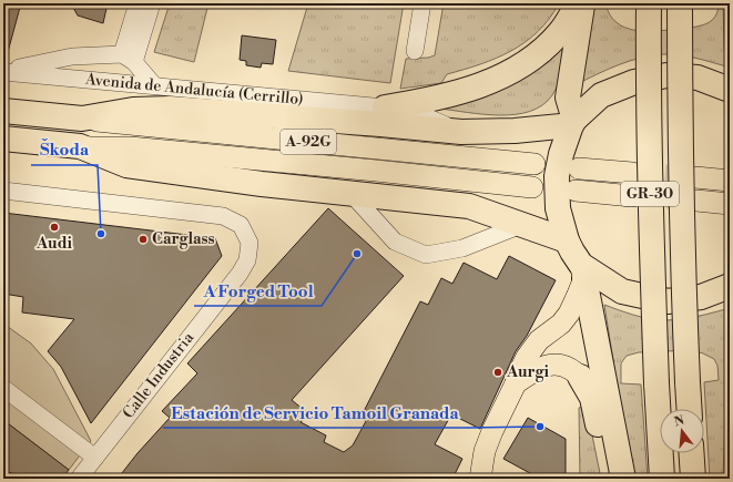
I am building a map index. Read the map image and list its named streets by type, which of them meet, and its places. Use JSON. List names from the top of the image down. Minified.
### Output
{"streets":{"highway":["Avenida de Andalucía (Cerrillo)","A-92G","GR-30"],"street":["Calle Industria"]},"places":["Audi","Škoda","Carglass","A Forged Tool","Aurgi","Estación de Servicio Tamoil Granada"],"north":"top"}
